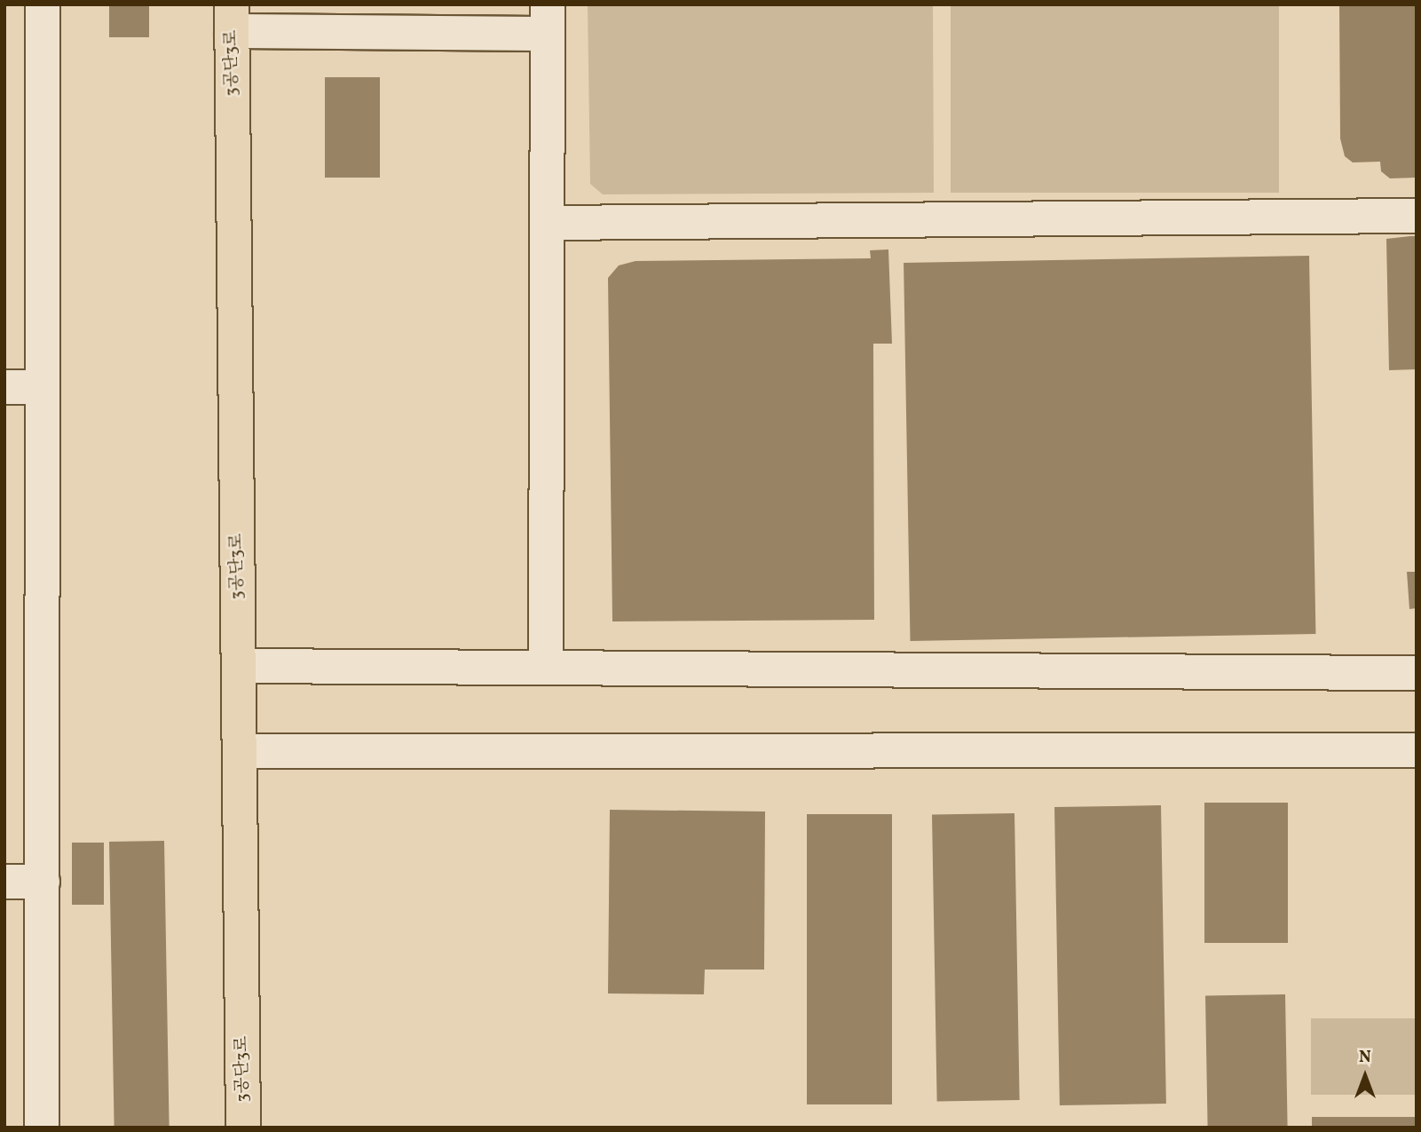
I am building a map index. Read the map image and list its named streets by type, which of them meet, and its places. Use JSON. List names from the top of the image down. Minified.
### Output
{"streets":{"main road":["3공단3로"]},"north":"top"}
